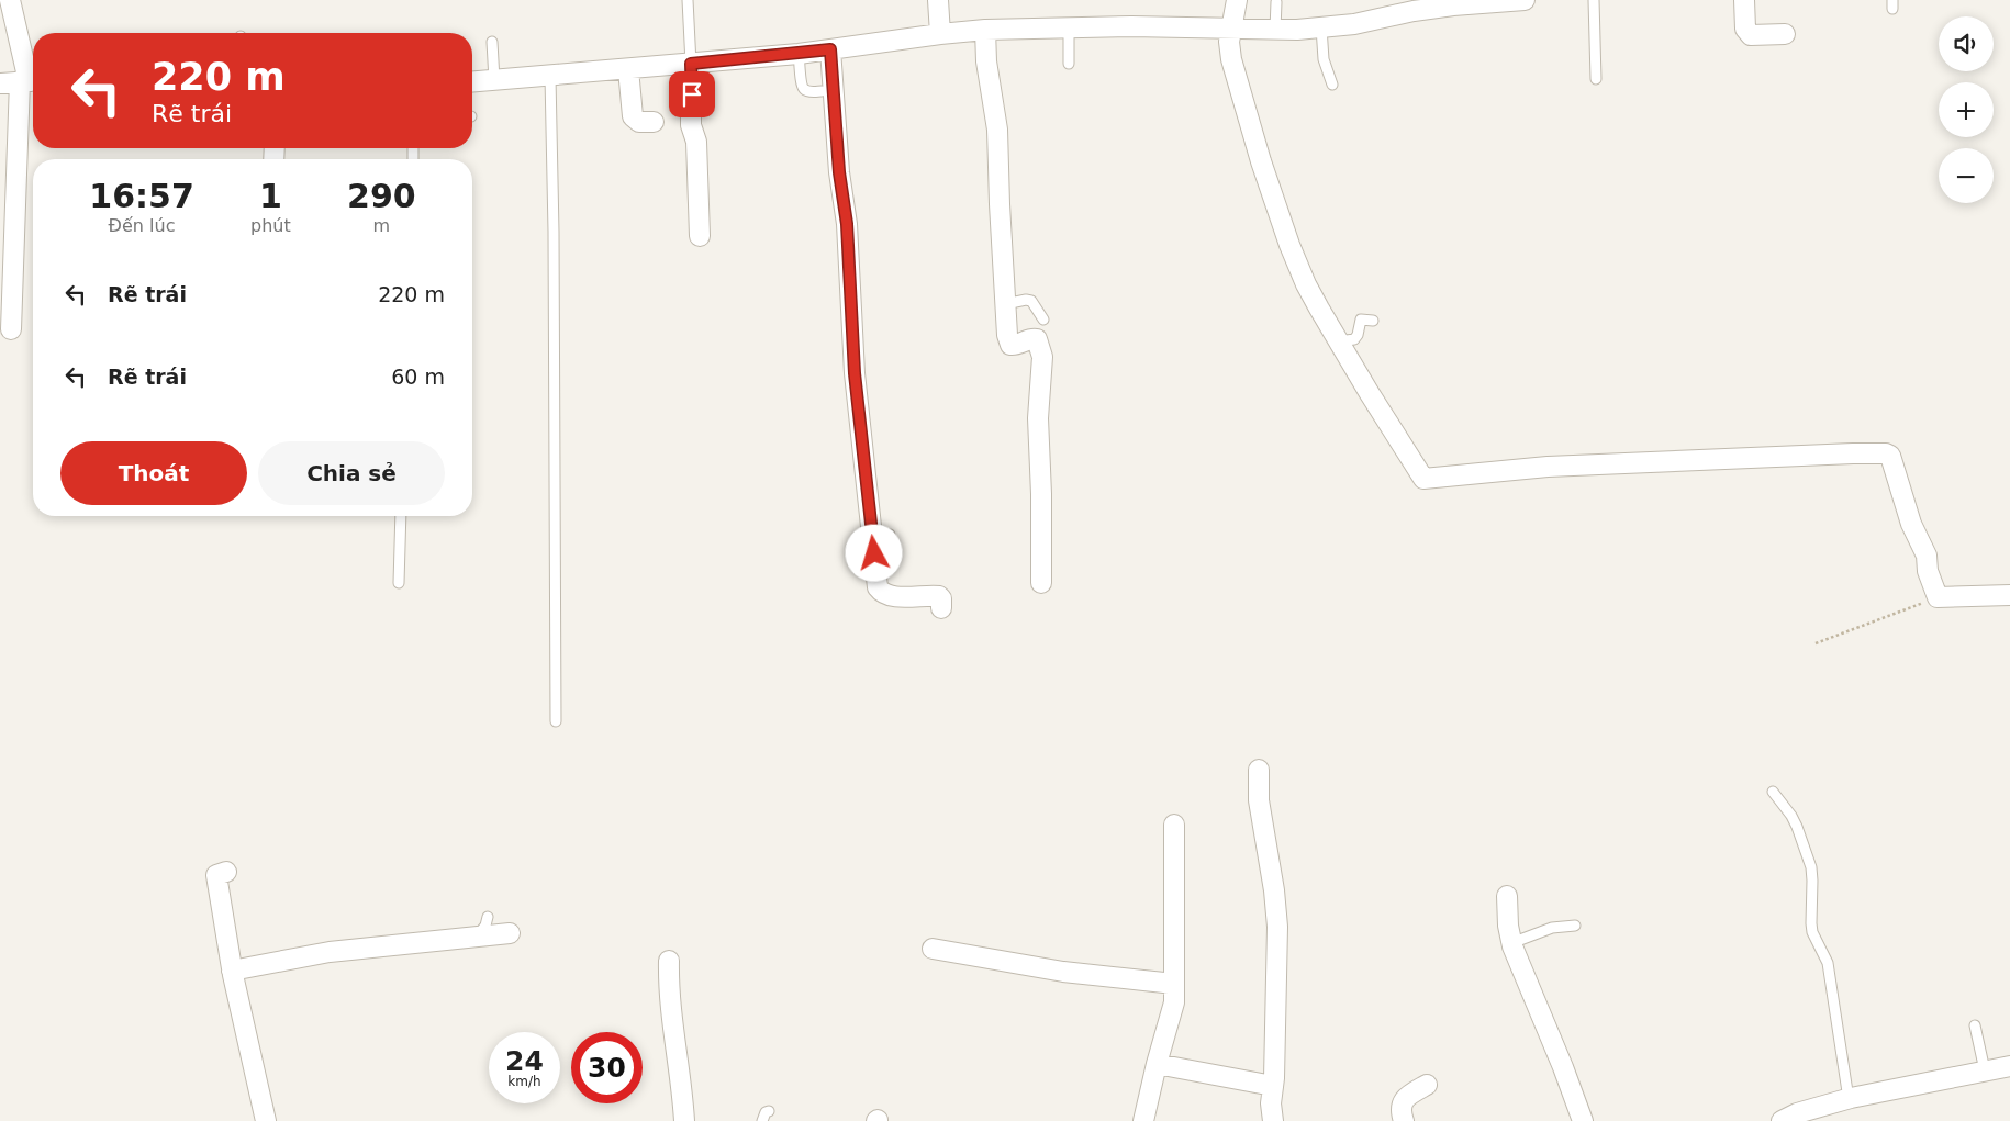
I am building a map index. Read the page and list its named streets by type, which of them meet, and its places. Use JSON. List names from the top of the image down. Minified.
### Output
{"page":{"map_buttons":["+","−"],"turn":["220 m","Rẽ trái"],"eta":["16:57","Đến lúc","1","phút","290","m"],"list":[{"name":"Rẽ trái","value":"220 m"},{"name":"Rẽ trái","value":"60 m"}],"buttons":["Thoát","Chia sẻ"],"speed":"24 km/h","limit":"30"}}
